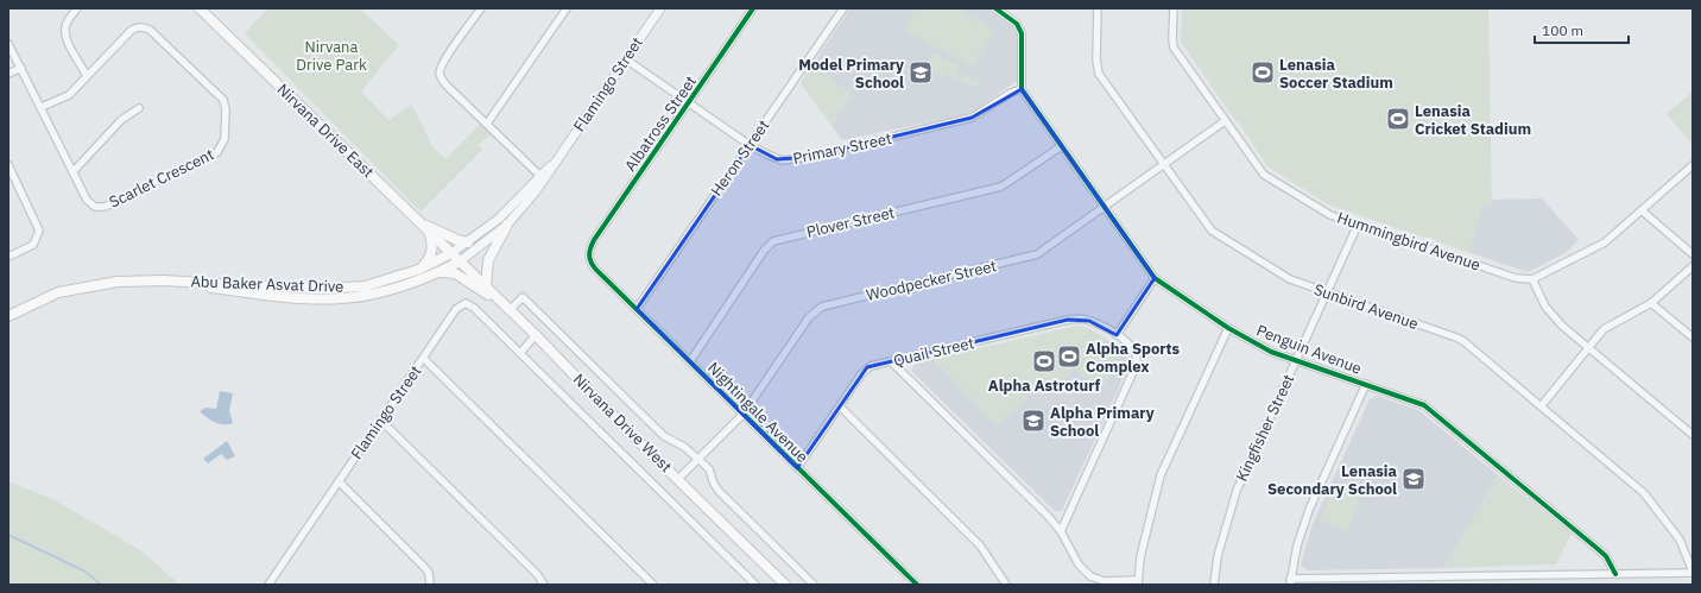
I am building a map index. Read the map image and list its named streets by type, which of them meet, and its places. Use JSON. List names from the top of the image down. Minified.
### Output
{"streets":{"main road":["Nirvana Drive East","Abu Baker Asvat Drive","Nirvana Drive West"],"street":["Flamingo Street","Albatross Street","Primary Street","Heron Street","Scarlet Crescent","Plover Street","Hummingbird Avenue","Woodpecker Street","Sunbird Avenue","Penguin Avenue","Quail Street","Nightingale Avenue","Kingfisher Street"]},"crossings":[["Flamingo Street","Nirvana Drive East"],["Flamingo Street","Primary Street"],["Flamingo Street","Abu Baker Asvat Drive"],["Flamingo Street","Nirvana Drive West"],["Albatross Street","Primary Street"],["Albatross Street","Nightingale Avenue"],["Nirvana Drive East","Abu Baker Asvat Drive"],["Nirvana Drive East","Nirvana Drive West"],["Primary Street","Heron Street"],["Primary Street","Penguin Avenue"],["Heron Street","Nightingale Avenue"],["Plover Street","Penguin Avenue"],["Plover Street","Nightingale Avenue"],["Hummingbird Avenue","Woodpecker Street"],["Hummingbird Avenue","Kingfisher Street"],["Woodpecker Street","Sunbird Avenue"],["Woodpecker Street","Penguin Avenue"],["Woodpecker Street","Nightingale Avenue"],["Woodpecker Street","Nirvana Drive West"],["Abu Baker Asvat Drive","Nirvana Drive West"],["Sunbird Avenue","Kingfisher Street"],["Penguin Avenue","Kingfisher Street"],["Quail Street","Nightingale Avenue"]],"parks":["Nirvana Drive Park"],"places":{"school or university":["Model Primary School","Alpha Primary School","Lenasia Secondary School"],"sports":["Lenasia Soccer Stadium","Lenasia Cricket Stadium","Alpha Sports Complex","Alpha Astroturf"]},"scale_bar":"100 m"}
